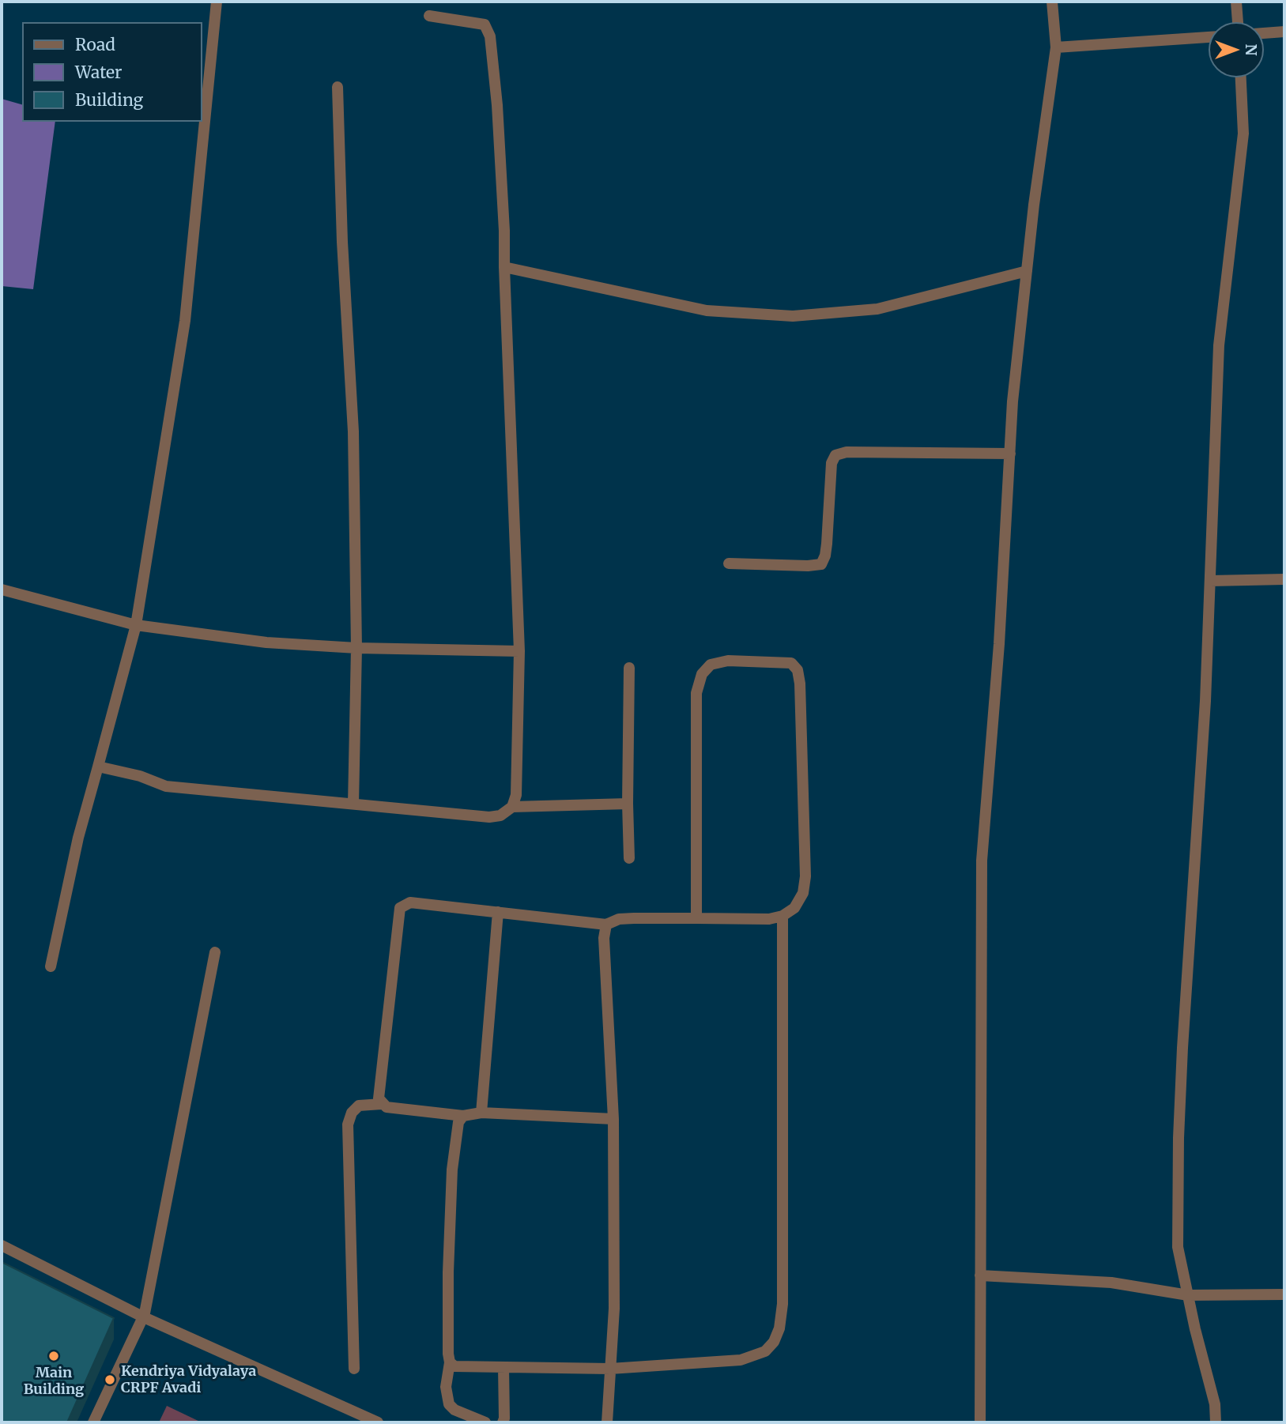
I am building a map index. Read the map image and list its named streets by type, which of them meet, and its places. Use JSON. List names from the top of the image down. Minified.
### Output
{"places":["Main Building","Kendriya Vidyalaya CRPF Avadi"],"legend":["Road","Water","Building"],"north":"right"}
